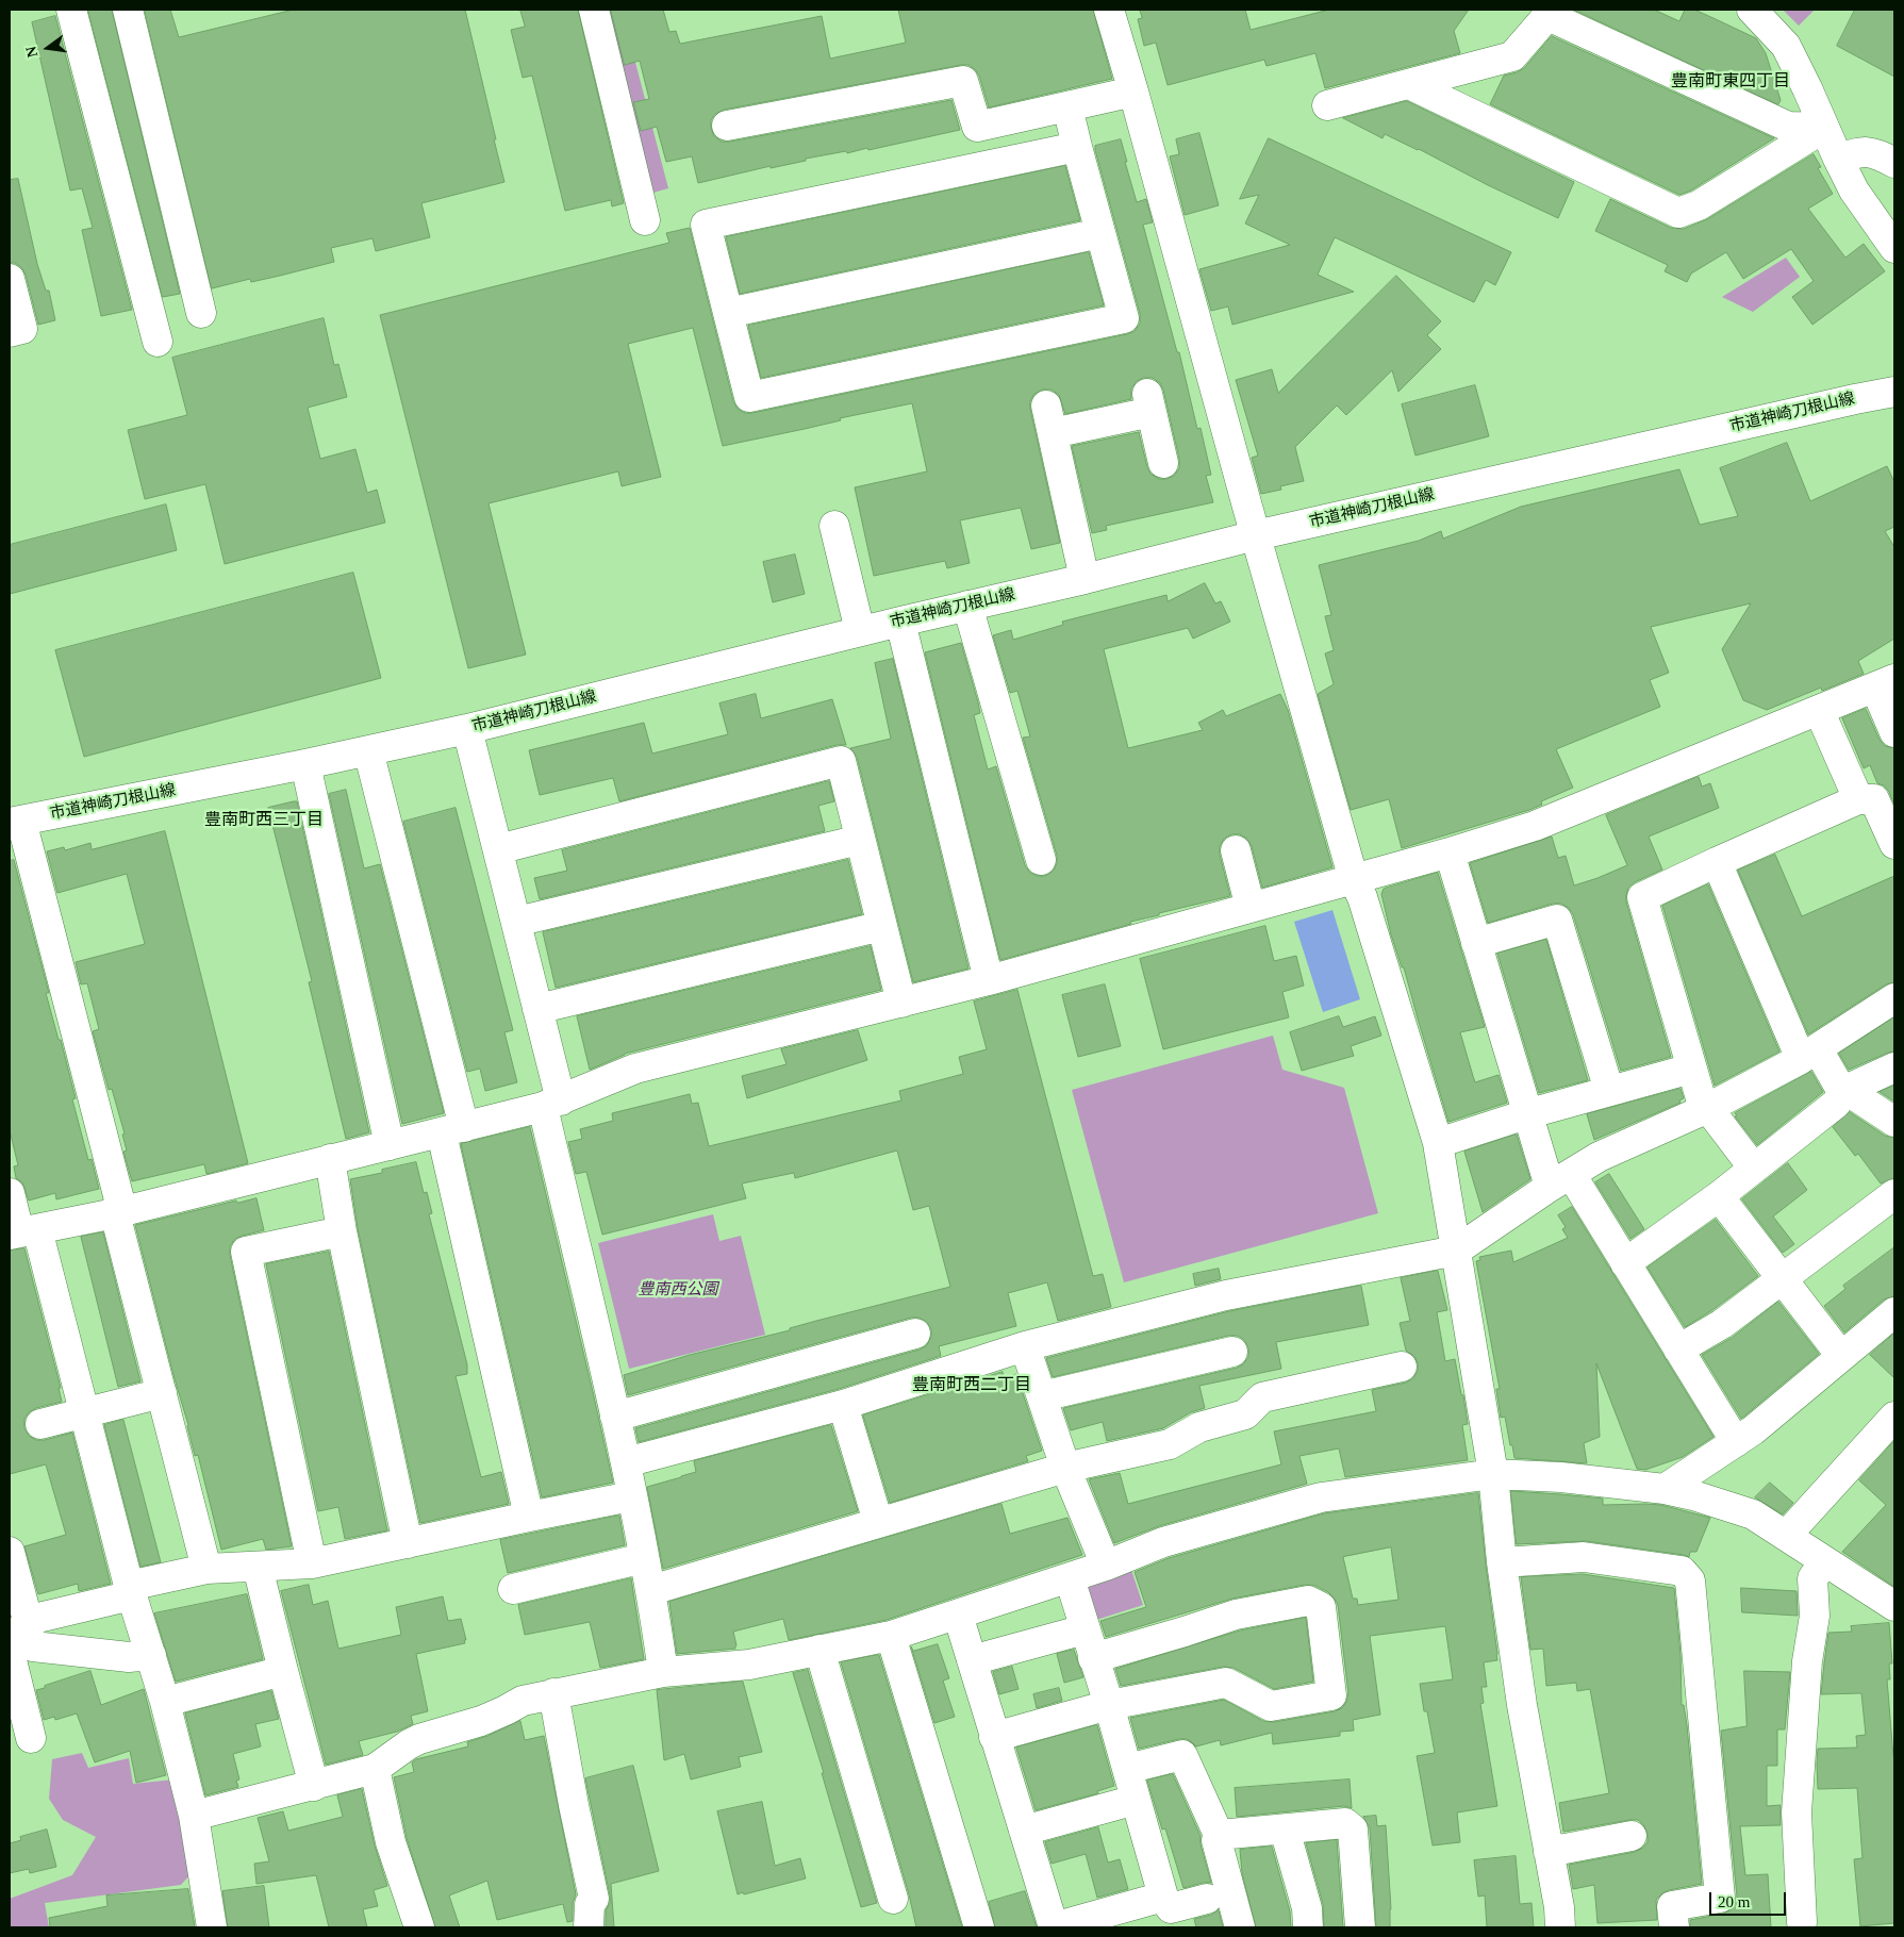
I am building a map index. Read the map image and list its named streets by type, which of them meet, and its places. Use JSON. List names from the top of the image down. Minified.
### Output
{"streets":{"street":["市道神崎刀根山線"]},"districts":["豊南町東四丁目","豊南町西三丁目","豊南町西二丁目"],"parks":["豊南西公園"],"scale_bar":"20 m","north":"left"}
